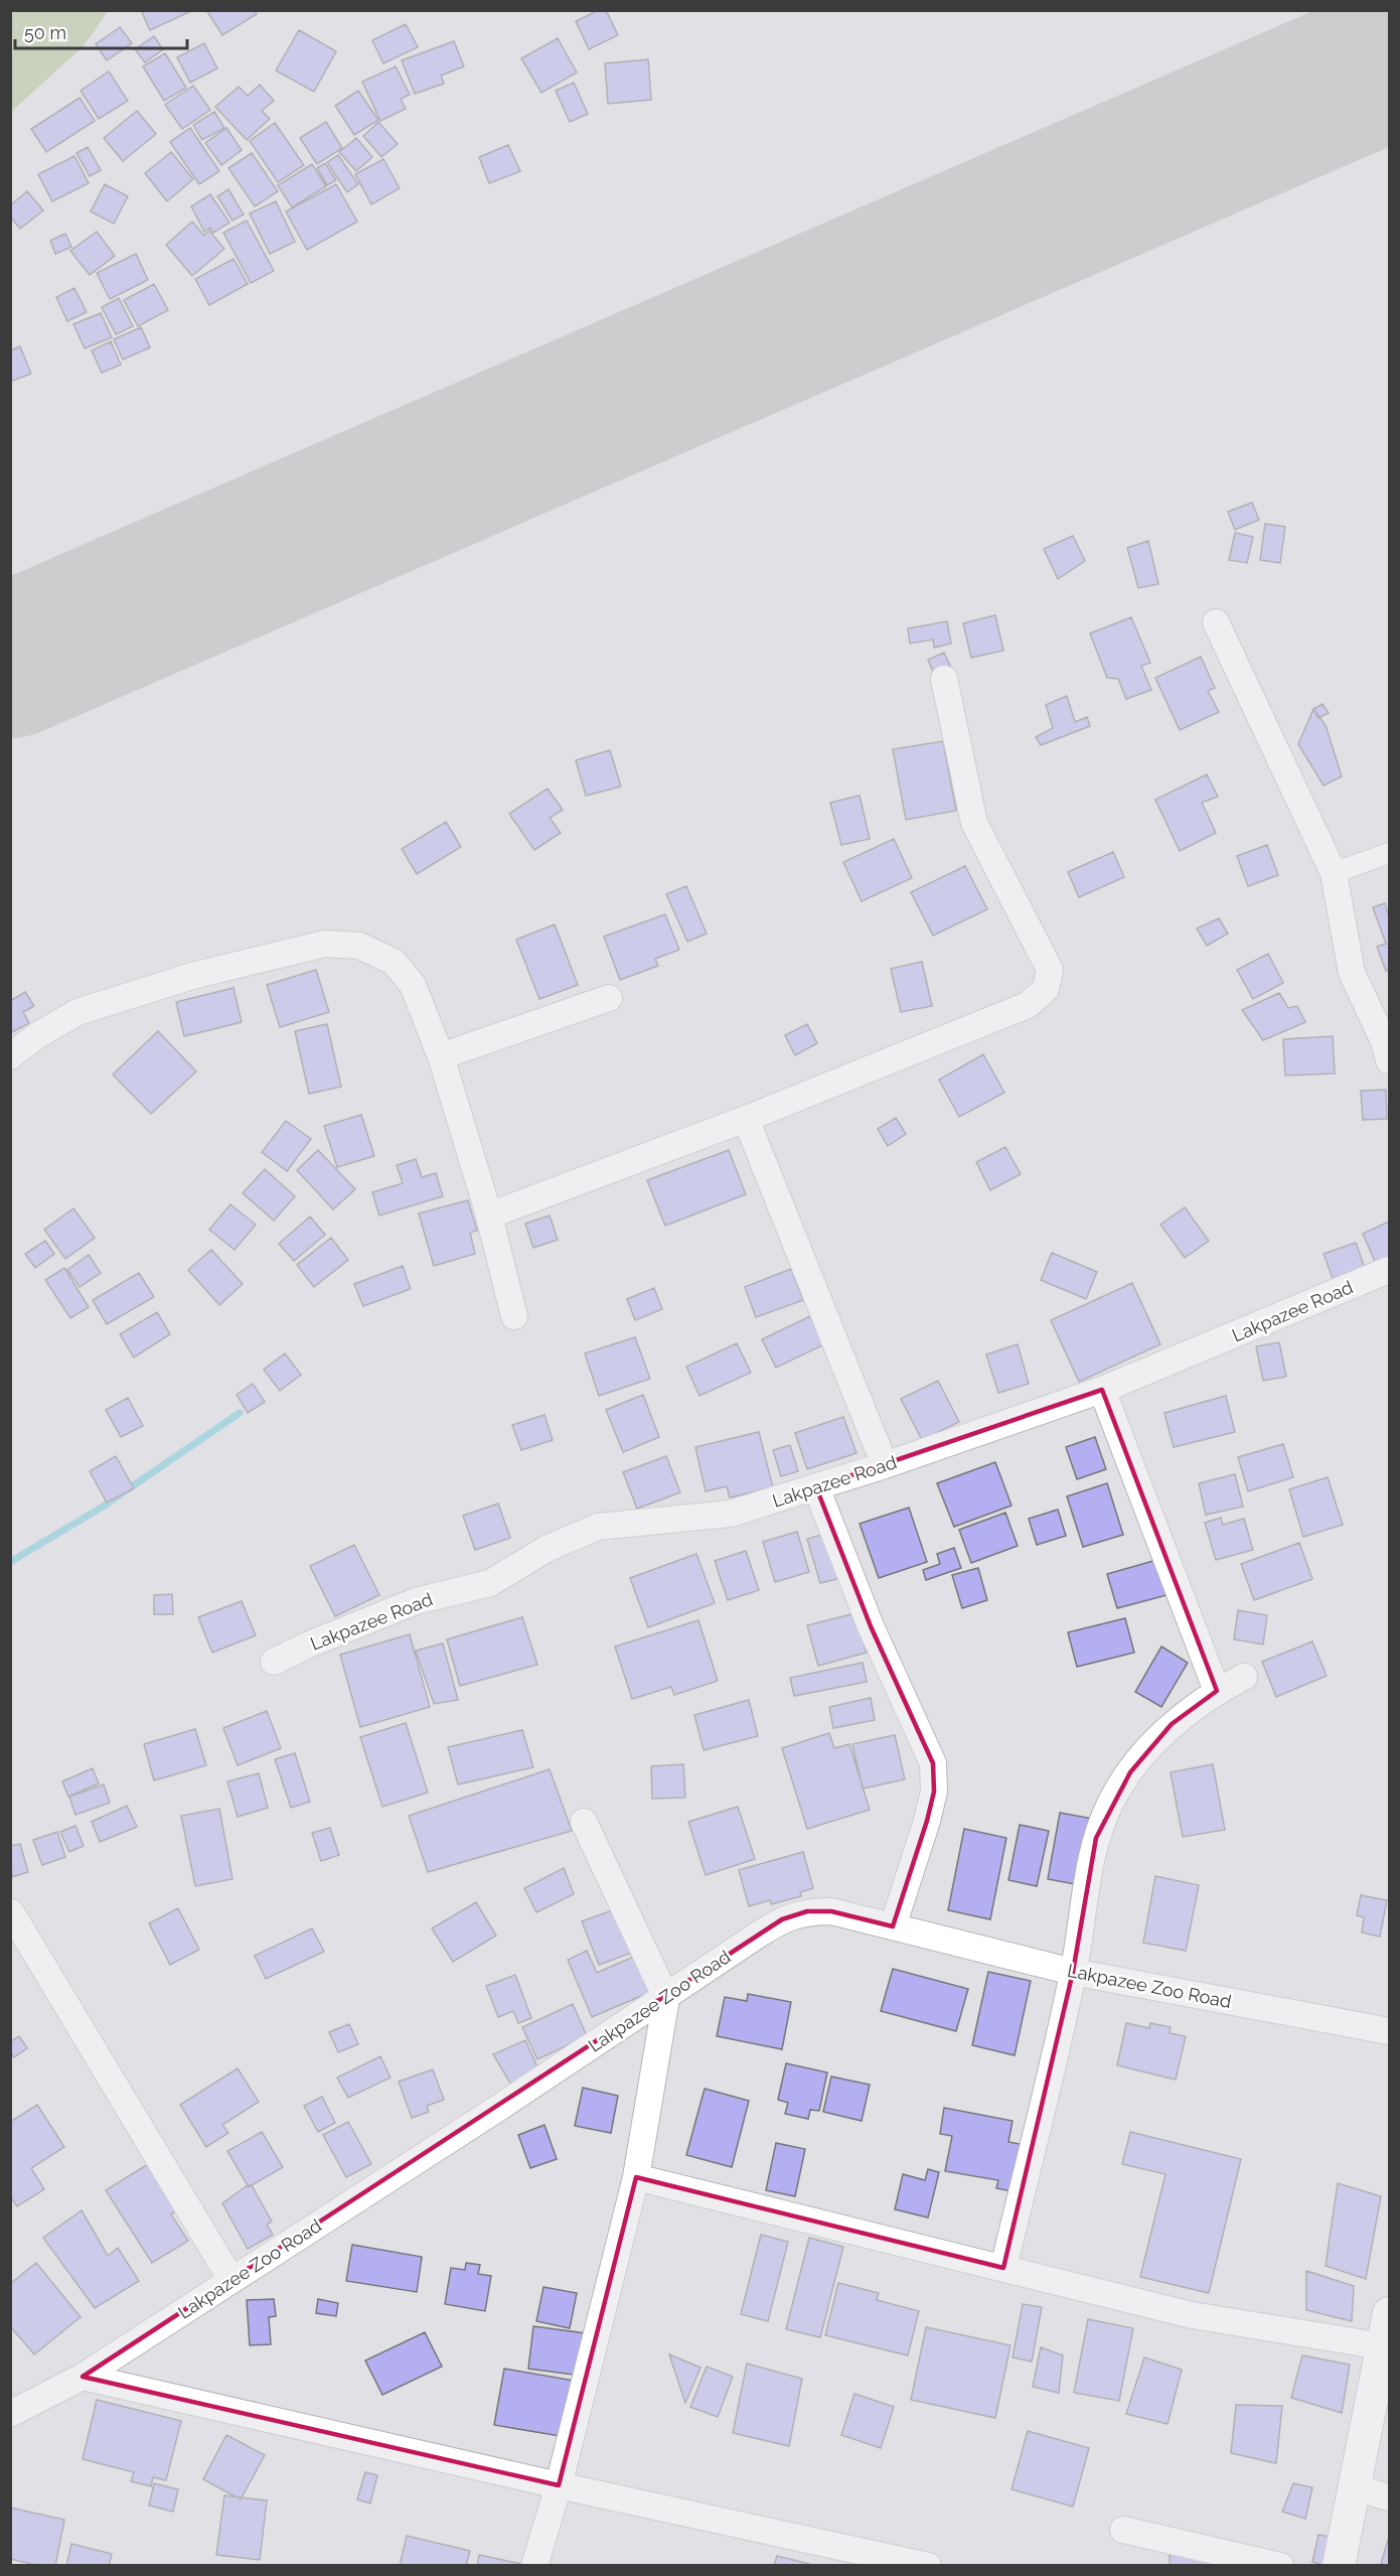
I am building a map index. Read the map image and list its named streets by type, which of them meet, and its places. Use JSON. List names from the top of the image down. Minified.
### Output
{"streets":{"street":["Lakpazee Road","Lakpazee Zoo Road"]},"scale_bar":"50 m"}
